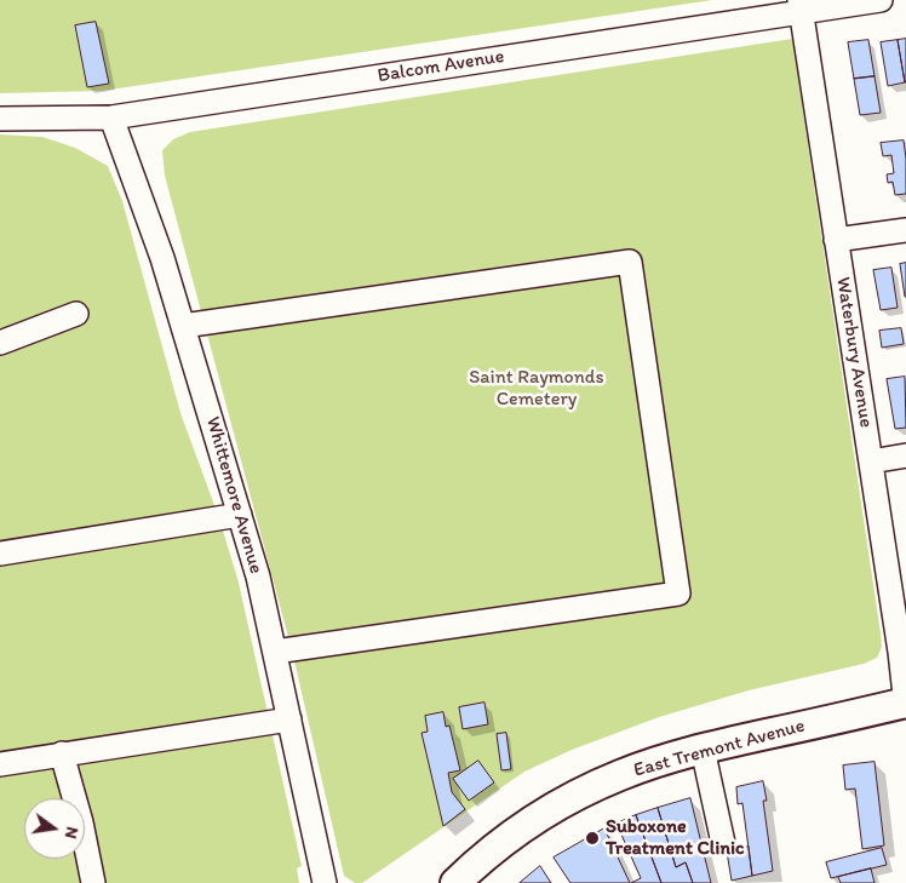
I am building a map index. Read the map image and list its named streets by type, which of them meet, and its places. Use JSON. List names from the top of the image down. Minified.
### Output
{"streets":{"main road":["East Tremont Avenue"],"street":["Balcom Avenue","Waterbury Avenue","Whittemore Avenue"]},"crossings":[["Balcom Avenue","Waterbury Avenue"],["Balcom Avenue","Whittemore Avenue"],["Waterbury Avenue","East Tremont Avenue"]],"parks":["Saint Raymonds Cemetery"],"places":["Suboxone Treatment Clinic"],"north":"right"}
